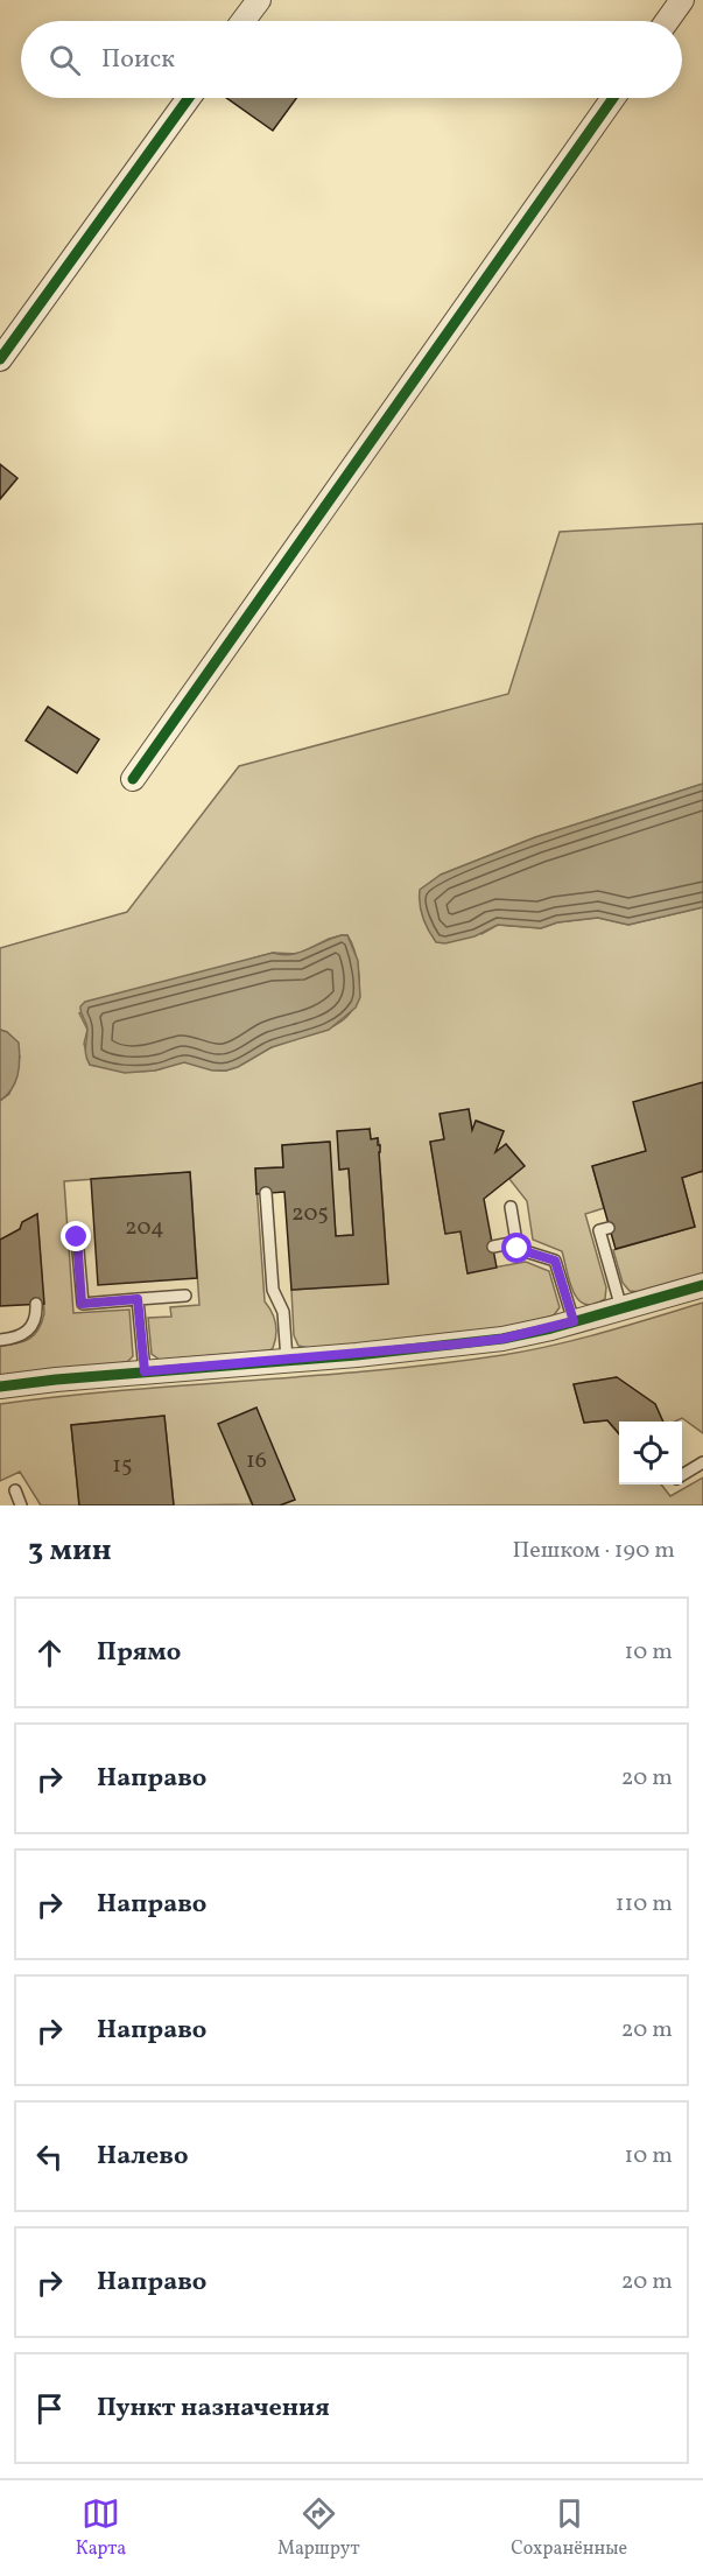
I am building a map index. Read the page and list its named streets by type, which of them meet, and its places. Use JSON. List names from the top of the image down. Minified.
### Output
{"house_numbers":["205","204","16","15"],"page":{"search":"Поиск","heading":["3 мин","Пешком · 190 m"],"list":[["Прямо","10 m"],["Направо","20 m"],["Направо","110 m"],["Направо","20 m"],["Налево","10 m"],["Направо","20 m"],"Пункт назначения"],"nav":["Карта","Маршрут","Сохранённые"]}}
